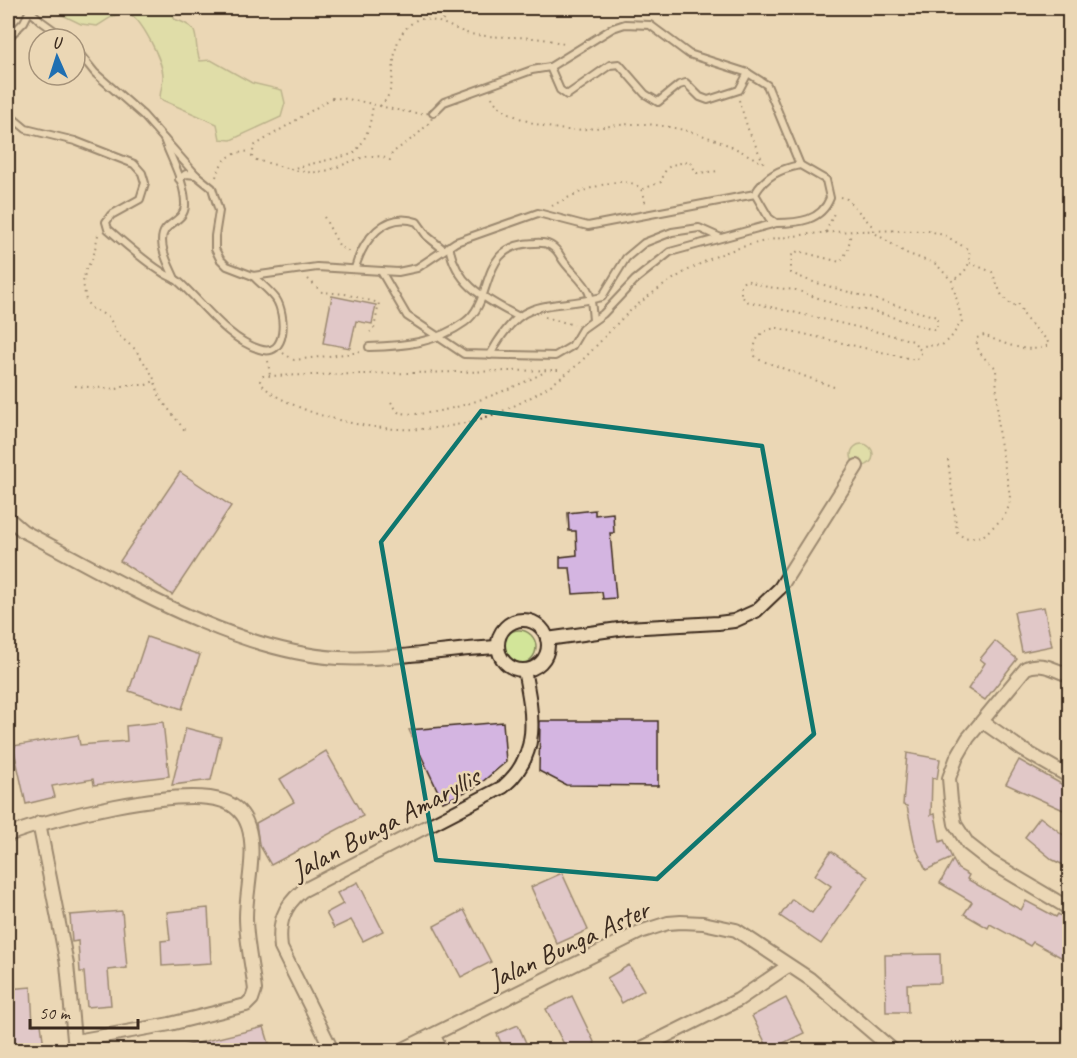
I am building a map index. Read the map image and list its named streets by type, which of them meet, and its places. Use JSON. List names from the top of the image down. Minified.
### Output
{"streets":{"street":["Jalan Bunga Amaryllis","Jalan Bunga Aster"]},"scale_bar":"50 m","north":"top"}
